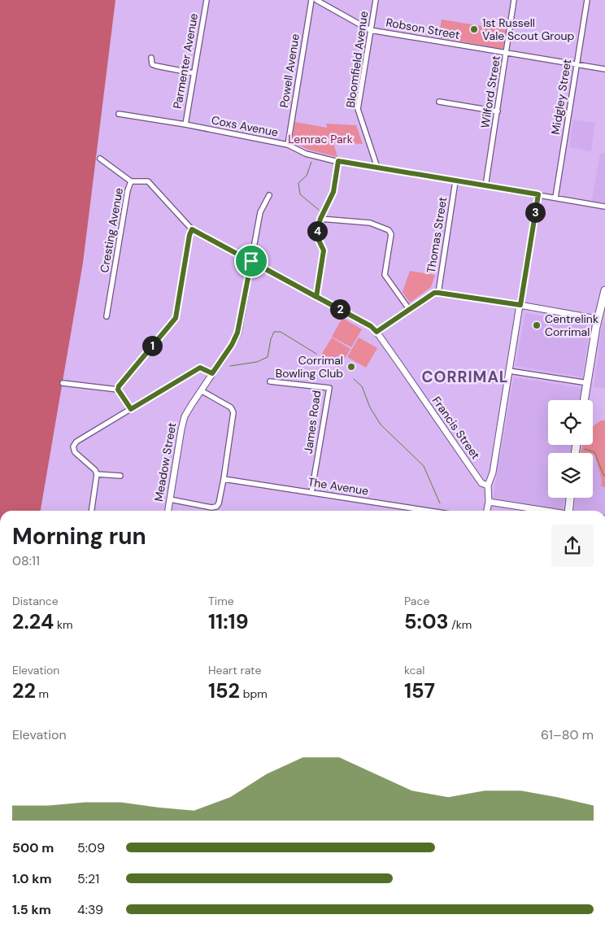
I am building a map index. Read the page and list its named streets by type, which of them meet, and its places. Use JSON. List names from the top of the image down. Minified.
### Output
{"streets":{"street":["Robson Street","Bloomfield Avenue","Parmenter Avenue","Powell Avenue","Wilford Street","Midgley Street","Coxs Avenue","Cresting Avenue","Thomas Street","James Road","Francis Street","Meadow Street","The Avenue"]},"crossings":[["Robson Street","Bloomfield Avenue"],["Robson Street","Wilford Street"],["Robson Street","Midgley Street"],["Bloomfield Avenue","Coxs Avenue"],["Parmenter Avenue","Coxs Avenue"],["Powell Avenue","Coxs Avenue"],["Wilford Street","Coxs Avenue"],["Midgley Street","Coxs Avenue"],["Coxs Avenue","Thomas Street"],["Cresting Avenue","Francis Street"],["James Road","The Avenue"],["Francis Street","Meadow Street"]],"districts":["CORRIMAL"],"parks":["Lemrac Park"],"places":["1st Russell Vale Scout Group","Centrelink Corrimal","Corrimal Bowling Club"],"page":{"pins":["3","4","2","1"],"heading":["Morning run","08:11"],"stats":[["Distance","2.24 km"],["Time","11:19"],["Pace","5:03 /km"],["Elevation","22 m"],["Heart rate","152 bpm"],["kcal","157"]],"chart":["Elevation","61–80 m"],"list":[{"name":"500 m","note":"5:09"},{"name":"1.0 km","note":"5:21"},{"name":"1.5 km","note":"4:39"}]}}
